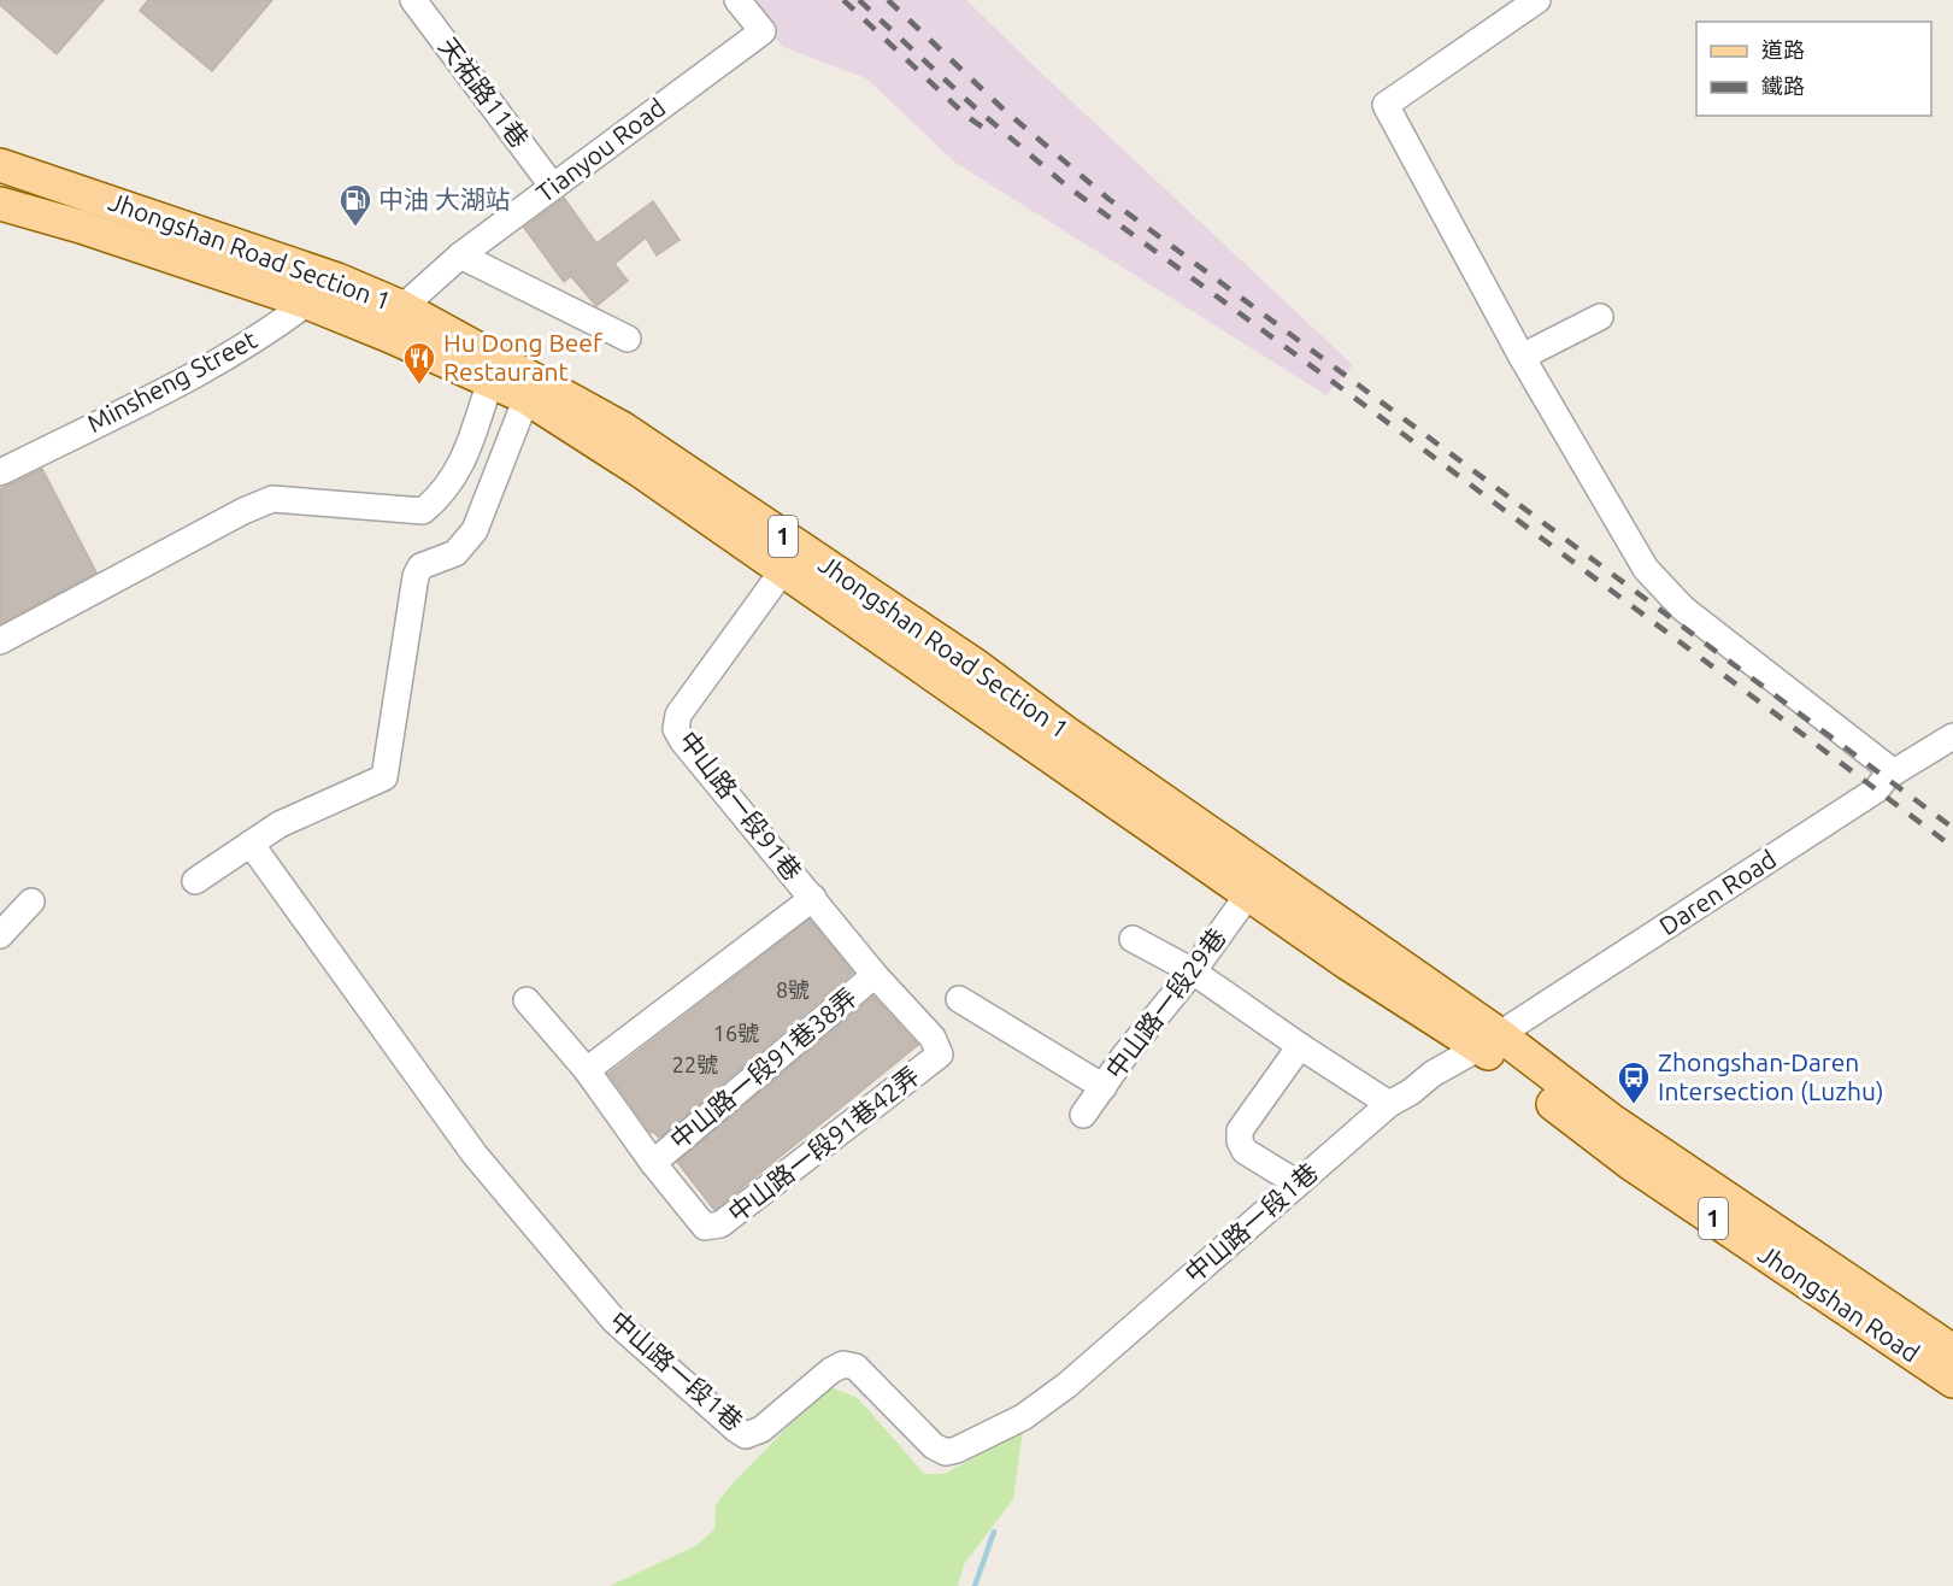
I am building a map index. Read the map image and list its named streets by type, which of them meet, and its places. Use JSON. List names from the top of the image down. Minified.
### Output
{"streets":{"main road":["Jhongshan Road Section 1","1","Jhongshan Road"],"street":["天祐路11巷","Tianyou Road","Minsheng Street","中山路一段91巷","Daren Road","中山路一段29巷","中山路一段91巷38弄","中山路一段91巷42弄","中山路一段1巷"]},"crossings":[["天祐路11巷","Tianyou Road"],["Tianyou Road","Jhongshan Road Section 1"],["Jhongshan Road Section 1","Minsheng Street"],["Jhongshan Road Section 1","中山路一段91巷"],["Jhongshan Road Section 1","Daren Road"],["Jhongshan Road Section 1","中山路一段29巷"],["Jhongshan Road Section 1","中山路一段1巷"],["Jhongshan Road Section 1","Jhongshan Road"],["中山路一段91巷","中山路一段91巷38弄"],["中山路一段91巷","中山路一段91巷42弄"],["Daren Road","中山路一段1巷"],["Daren Road","Jhongshan Road"],["中山路一段91巷38弄","中山路一段91巷42弄"],["中山路一段1巷","Jhongshan Road"]],"places":{"fuel station":["中油 大湖站"],"restaurant":["Hu Dong Beef Restaurant"],"bus stop":["Zhongshan-Daren Intersection (Luzhu)"]},"house_numbers":["8號","16號","22號"],"legend":["道路","鐵路"]}
